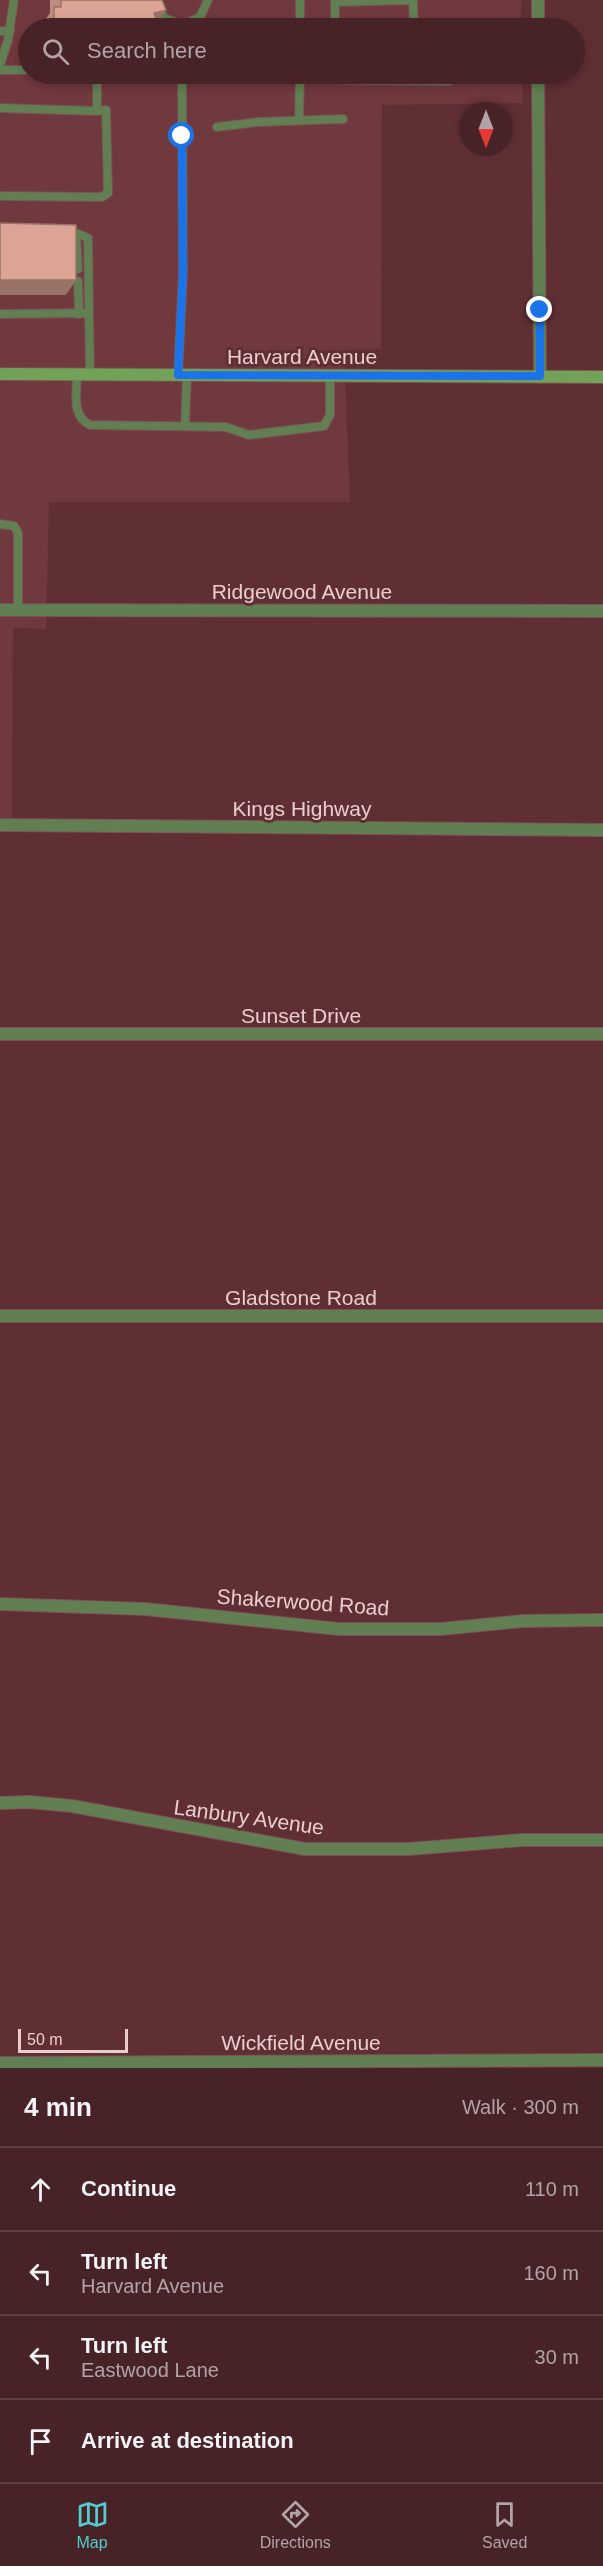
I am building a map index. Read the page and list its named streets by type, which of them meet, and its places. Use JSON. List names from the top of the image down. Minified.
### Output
{"streets":{"main road":["Harvard Avenue"],"street":["Ridgewood Avenue","Kings Highway","Sunset Drive","Gladstone Road","Shakerwood Road","Lanbury Avenue","Wickfield Avenue"]},"scale_bar":"50 m","north":"bottom","page":{"search":"Search here","scale":"50 m","heading":["4 min","Walk · 300 m"],"list":[["Continue","110 m"],["Turn left","Harvard Avenue","160 m"],["Turn left","Eastwood Lane","30 m"],"Arrive at destination"],"nav":["Map","Directions","Saved"]}}
